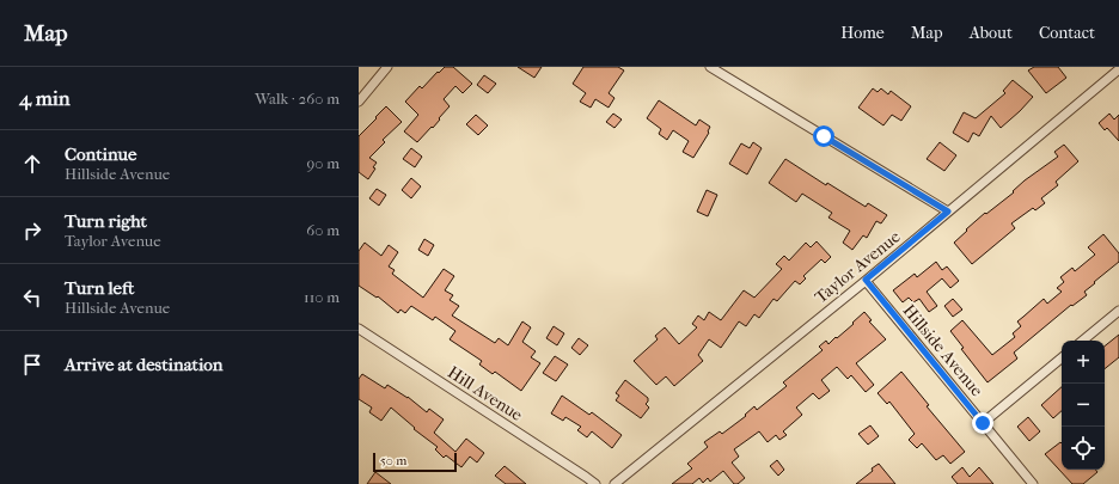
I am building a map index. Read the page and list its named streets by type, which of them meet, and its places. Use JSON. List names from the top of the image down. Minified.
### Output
{"streets":{"street":["Taylor Avenue","Hillside Avenue","Hill Avenue"]},"crossings":[["Taylor Avenue","Hillside Avenue"]],"scale_bar":"50 m","page":{"header":"Map","nav":["Home","Map","About","Contact"],"heading":["4 min","Walk · 260 m"],"list":[["Continue","Hillside Avenue","90 m"],["Turn right","Taylor Avenue","60 m"],["Turn left","Hillside Avenue","110 m"],"Arrive at destination"],"map_buttons":["+","−"],"scale":"50 m"}}
